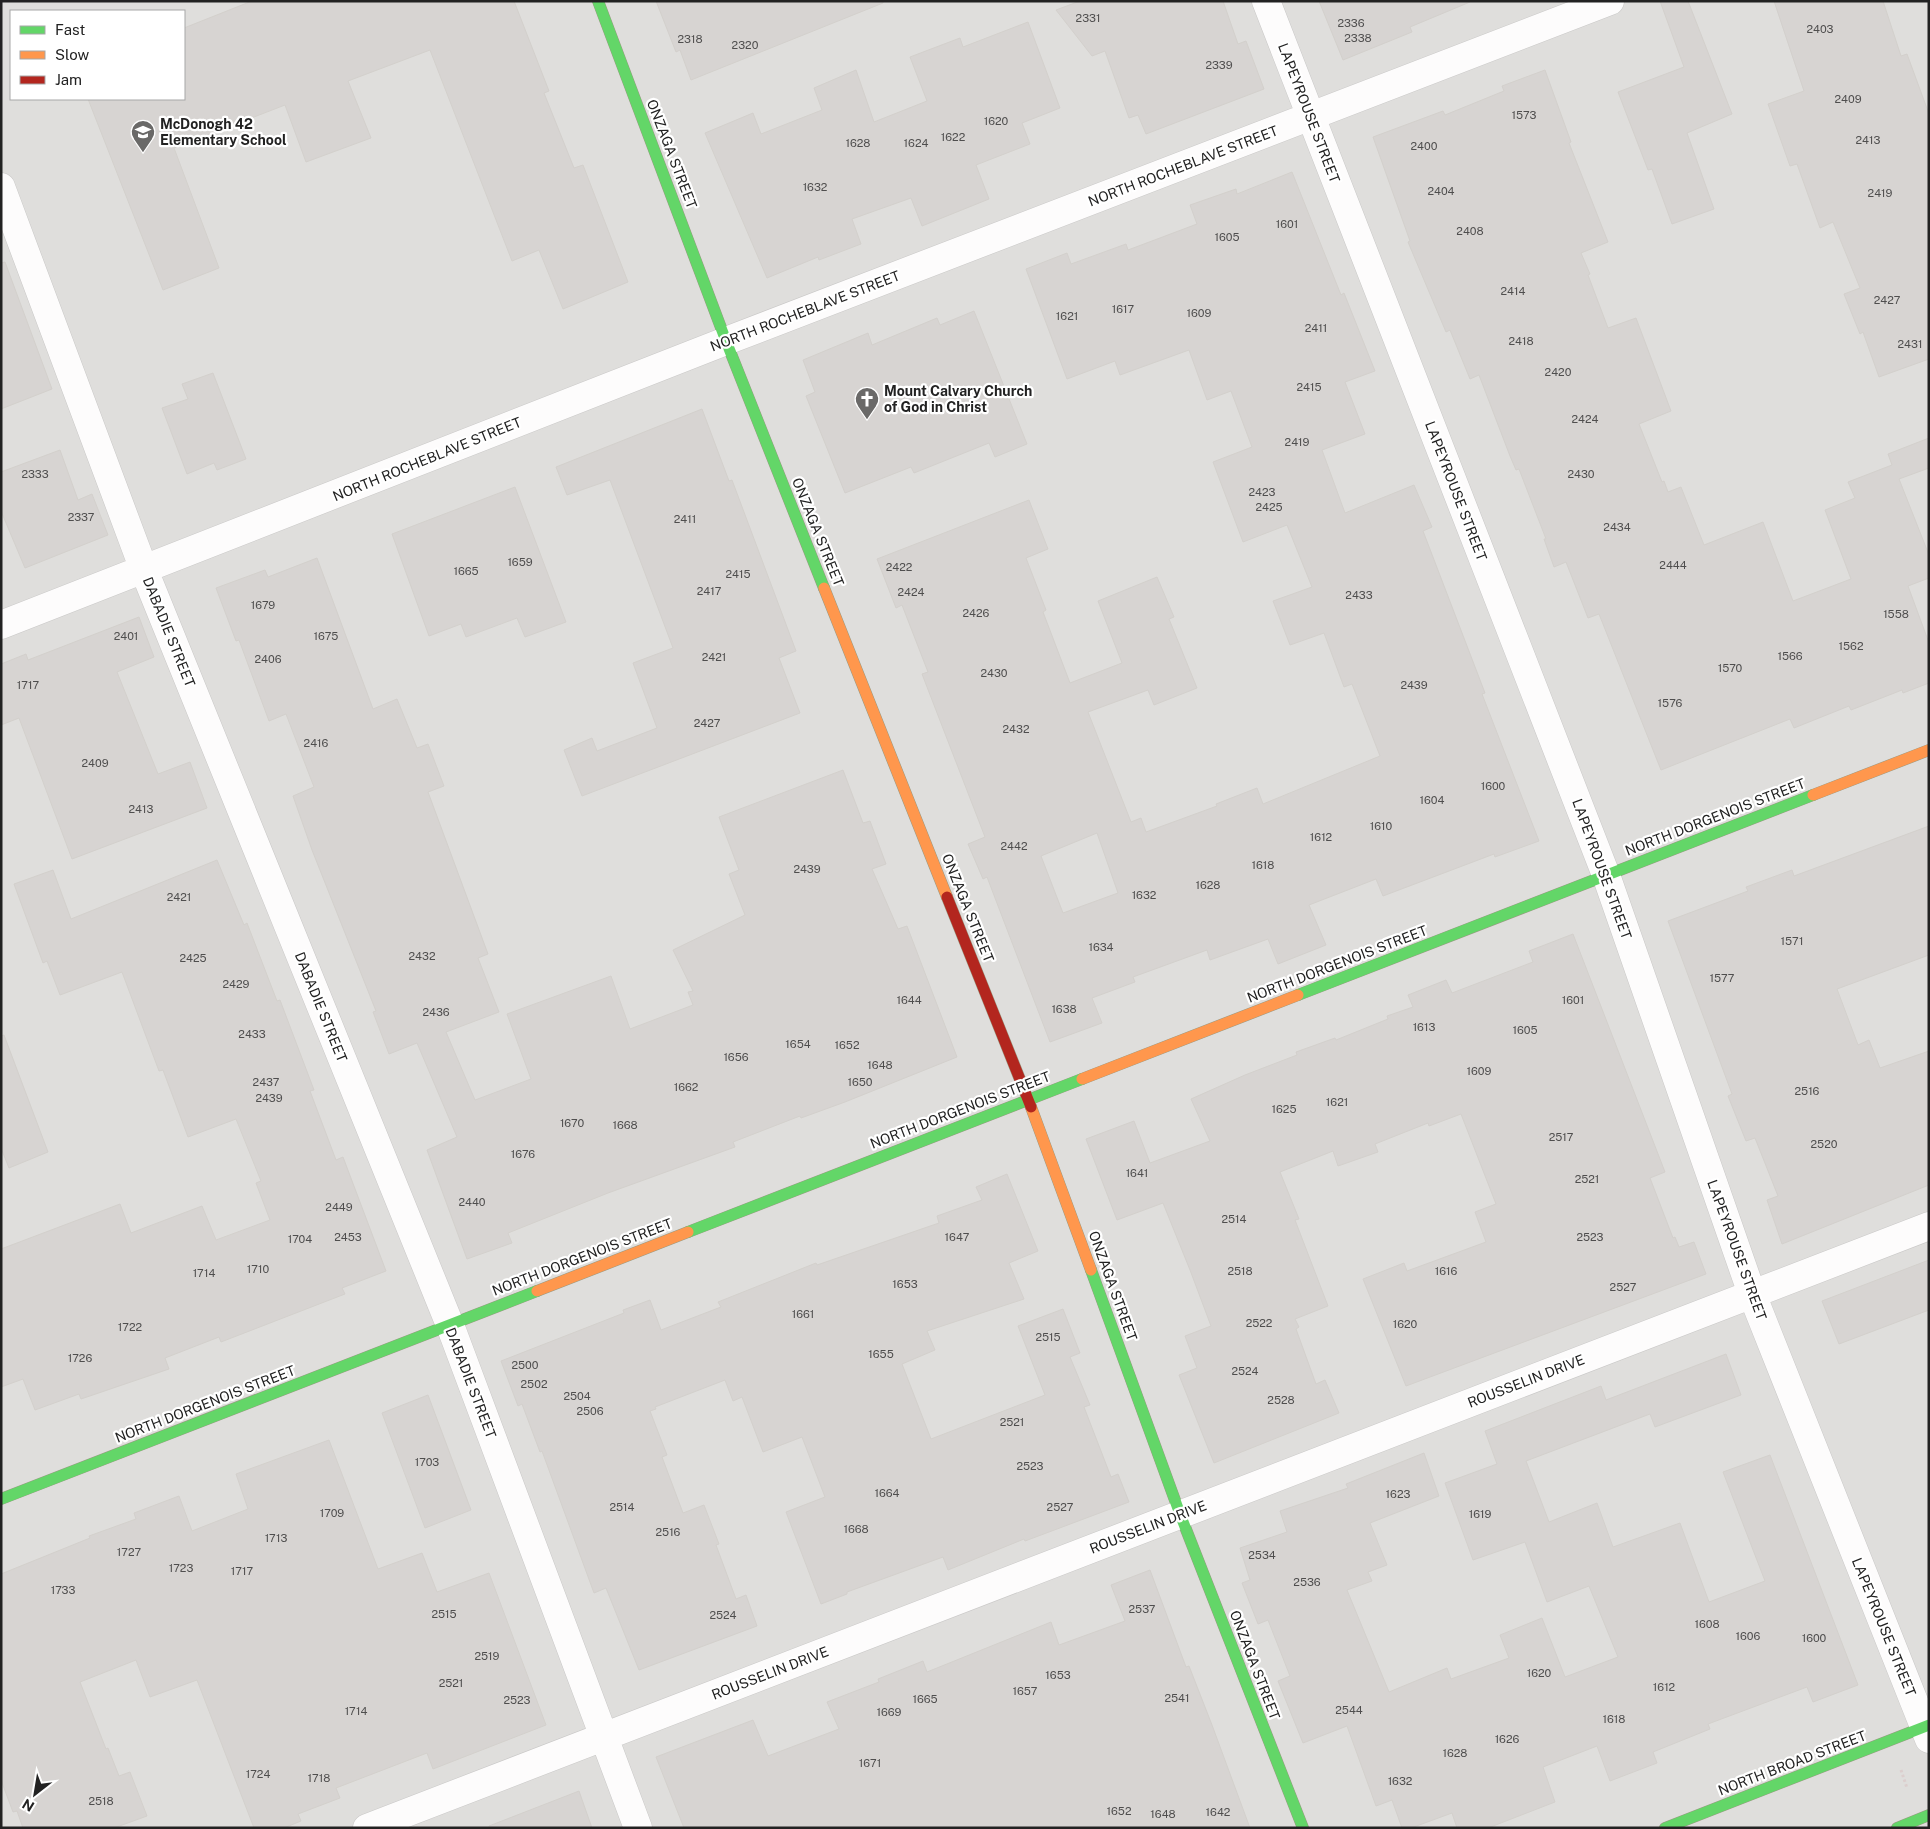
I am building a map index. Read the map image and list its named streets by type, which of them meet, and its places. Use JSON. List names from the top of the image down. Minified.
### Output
{"streets":{"street":["LAPEYROUSE STREET","ONZAGA STREET","NORTH ROCHEBLAVE STREET","DABADIE STREET","NORTH DORGENOIS STREET","ROUSSELIN DRIVE","NORTH BROAD STREET"]},"crossings":[["LAPEYROUSE STREET","NORTH ROCHEBLAVE STREET"],["LAPEYROUSE STREET","NORTH DORGENOIS STREET"],["LAPEYROUSE STREET","ROUSSELIN DRIVE"],["LAPEYROUSE STREET","NORTH BROAD STREET"],["ONZAGA STREET","NORTH ROCHEBLAVE STREET"],["ONZAGA STREET","NORTH DORGENOIS STREET"],["ONZAGA STREET","ROUSSELIN DRIVE"],["NORTH ROCHEBLAVE STREET","DABADIE STREET"],["DABADIE STREET","NORTH DORGENOIS STREET"],["DABADIE STREET","ROUSSELIN DRIVE"]],"places":{"school or university":["McDonogh 42 Elementary School"],"church":["Mount Calvary Church of God in Christ"]},"house_numbers":["2331","2336","2403","2338","2318","2320","2339","2409","1573","1620","1622","2413","1628","1624","2400","1632","2404","2419","1601","2408","1605","2414","2427","1617","1609","1621","2411","2418","2431","2420","2415","2424","2419","2333","2430","2423","2425","2337","2411","2434","1659","2444","2422","1665","2415","2417","2424","2433","1679","2426","1558","2401","1675","1562","1566","2421","2406","1570","2430","1717","2439","1576","2427","2432","2416","2409","1600","1604","2413","1610","1612","2442","1618","2439","1628","1632","2421","1571","1634","2432","2425","1577","2429","1644","1601","1638","2436","1613","1605","2433","1654","1652","1656","1648","1609","2437","1650","1662","2516","2439","1621","1625","1670","1668","2517","2520","1676","1641","2521","2440","2449","2514","2453","1647","2523","1704","1710","2518","1616","1714","1653","2527","1661","2522","1620","1722","2515","1655","1726","2500","2524","2502","2504","2528","2506","2521","1703","2523","1664","1623","2514","2527","1709","1619","1668","2516","1713","1727","2534","1723","1717","2536","1733","2537","2515","2524","1608","1606","1600","2519","1620","1653","2521","1612","1657","2541","1665","2523","2544","1714","1669","1618","1626","1628","1671","1724","1718","1632","2518","1652","1642","1648"],"legend":["Fast","Slow","Jam"],"north":"bottom left"}
